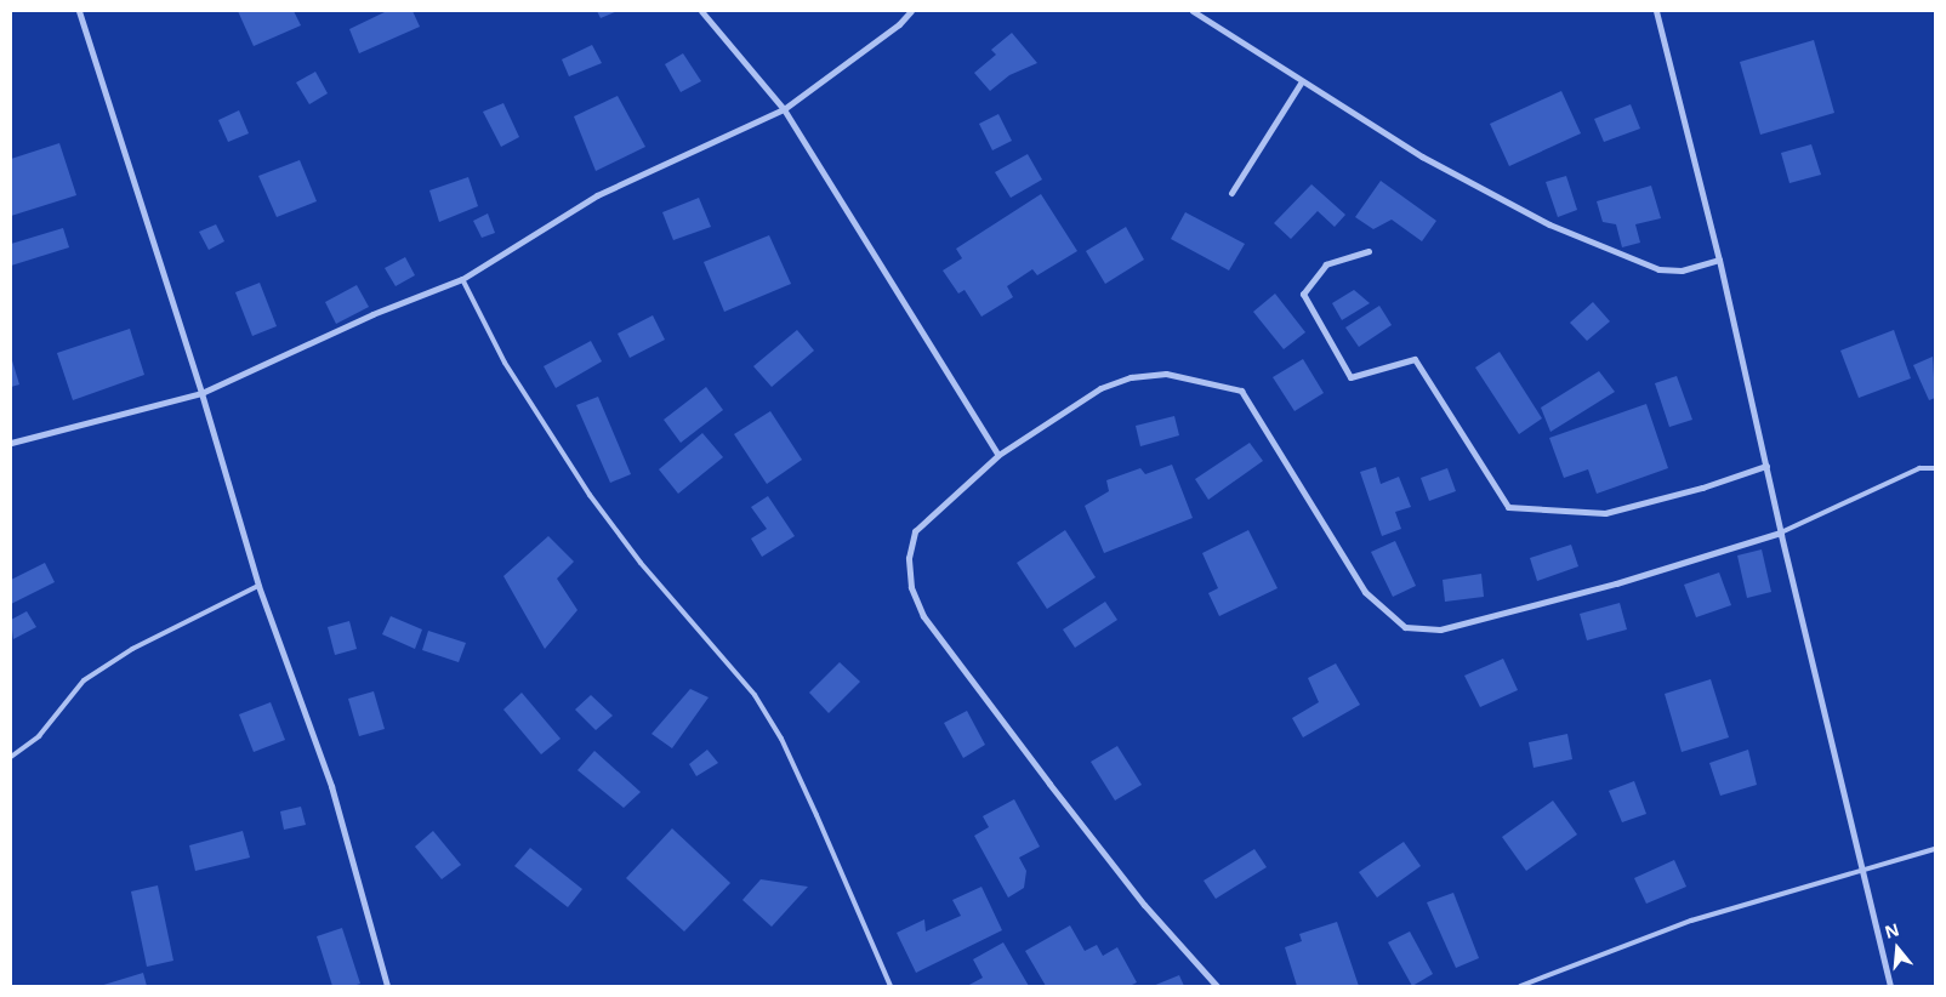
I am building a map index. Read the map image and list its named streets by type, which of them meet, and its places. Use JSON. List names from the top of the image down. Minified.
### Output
{"north":"top"}
